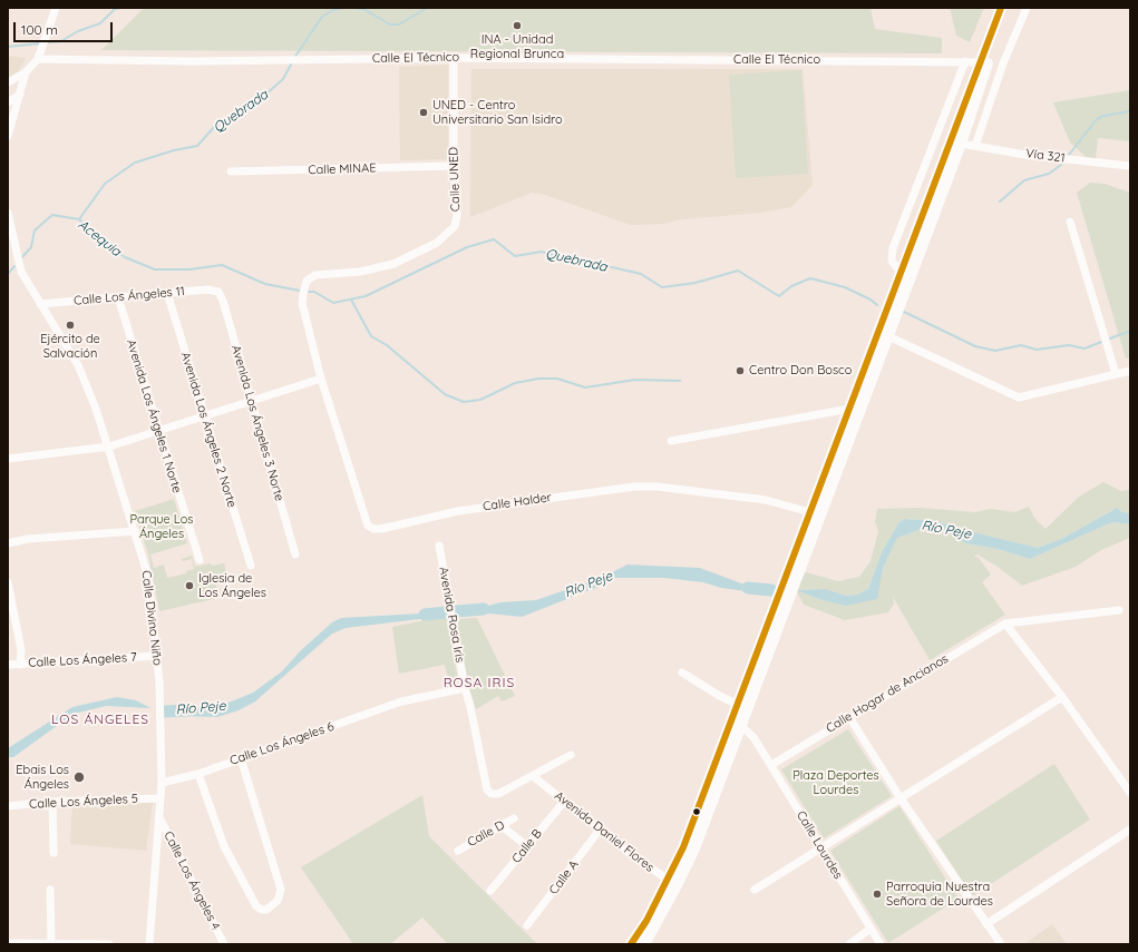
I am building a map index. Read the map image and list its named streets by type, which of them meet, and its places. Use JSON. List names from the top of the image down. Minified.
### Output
{"streets":{"street":["Calle El Técnico","Vía 321","Calle MINAE","Calle UNED","Calle Los Ángeles 11","Avenida Los Ángeles 1 Norte","Avenida Los Ángeles 3 Norte","Avenida Los Ángeles 2 Norte","Calle Halder","Avenida Rosa Iris","Calle Divino Niño","Calle Los Ángeles 7","Calle Hogar de Ancianos","Calle Los Ángeles 6","Calle Los Ángeles 5","Avenida Daniel Flores","Calle D","Calle Lourdes","Calle B","Calle A","Calle Los Ángeles 4"]},"crossings":[["Calle El Técnico","Calle UNED"],["Calle MINAE","Calle UNED"],["Calle UNED","Calle Halder"],["Calle Los Ángeles 11","Avenida Los Ángeles 1 Norte"],["Calle Los Ángeles 11","Avenida Los Ángeles 3 Norte"],["Calle Los Ángeles 11","Avenida Los Ángeles 2 Norte"],["Calle Los Ángeles 11","Calle Divino Niño"],["Avenida Rosa Iris","Calle Los Ángeles 6"],["Avenida Rosa Iris","Avenida Daniel Flores"],["Calle Divino Niño","Calle Los Ángeles 7"],["Calle Divino Niño","Calle Los Ángeles 6"],["Calle Divino Niño","Calle Los Ángeles 5"],["Calle Divino Niño","Calle Los Ángeles 4"],["Calle Hogar de Ancianos","Calle Lourdes"],["Avenida Daniel Flores","Calle B"],["Avenida Daniel Flores","Calle A"]],"districts":["ROSA IRIS","LOS ÁNGELES"],"water":["Quebrada","Acequia","Río Peje"],"parks":["Parque Los Ángeles","Plaza Deportes Lourdes"],"places":["INA - Unidad Regional Brunca","UNED - Centro Universitario San Isidro","Ejército de Salvación","Centro Don Bosco","Iglesia de Los Ángeles","Ebais Los Ángeles","Parroquia Nuestra Señora de Lourdes"],"scale_bar":"100 m"}
